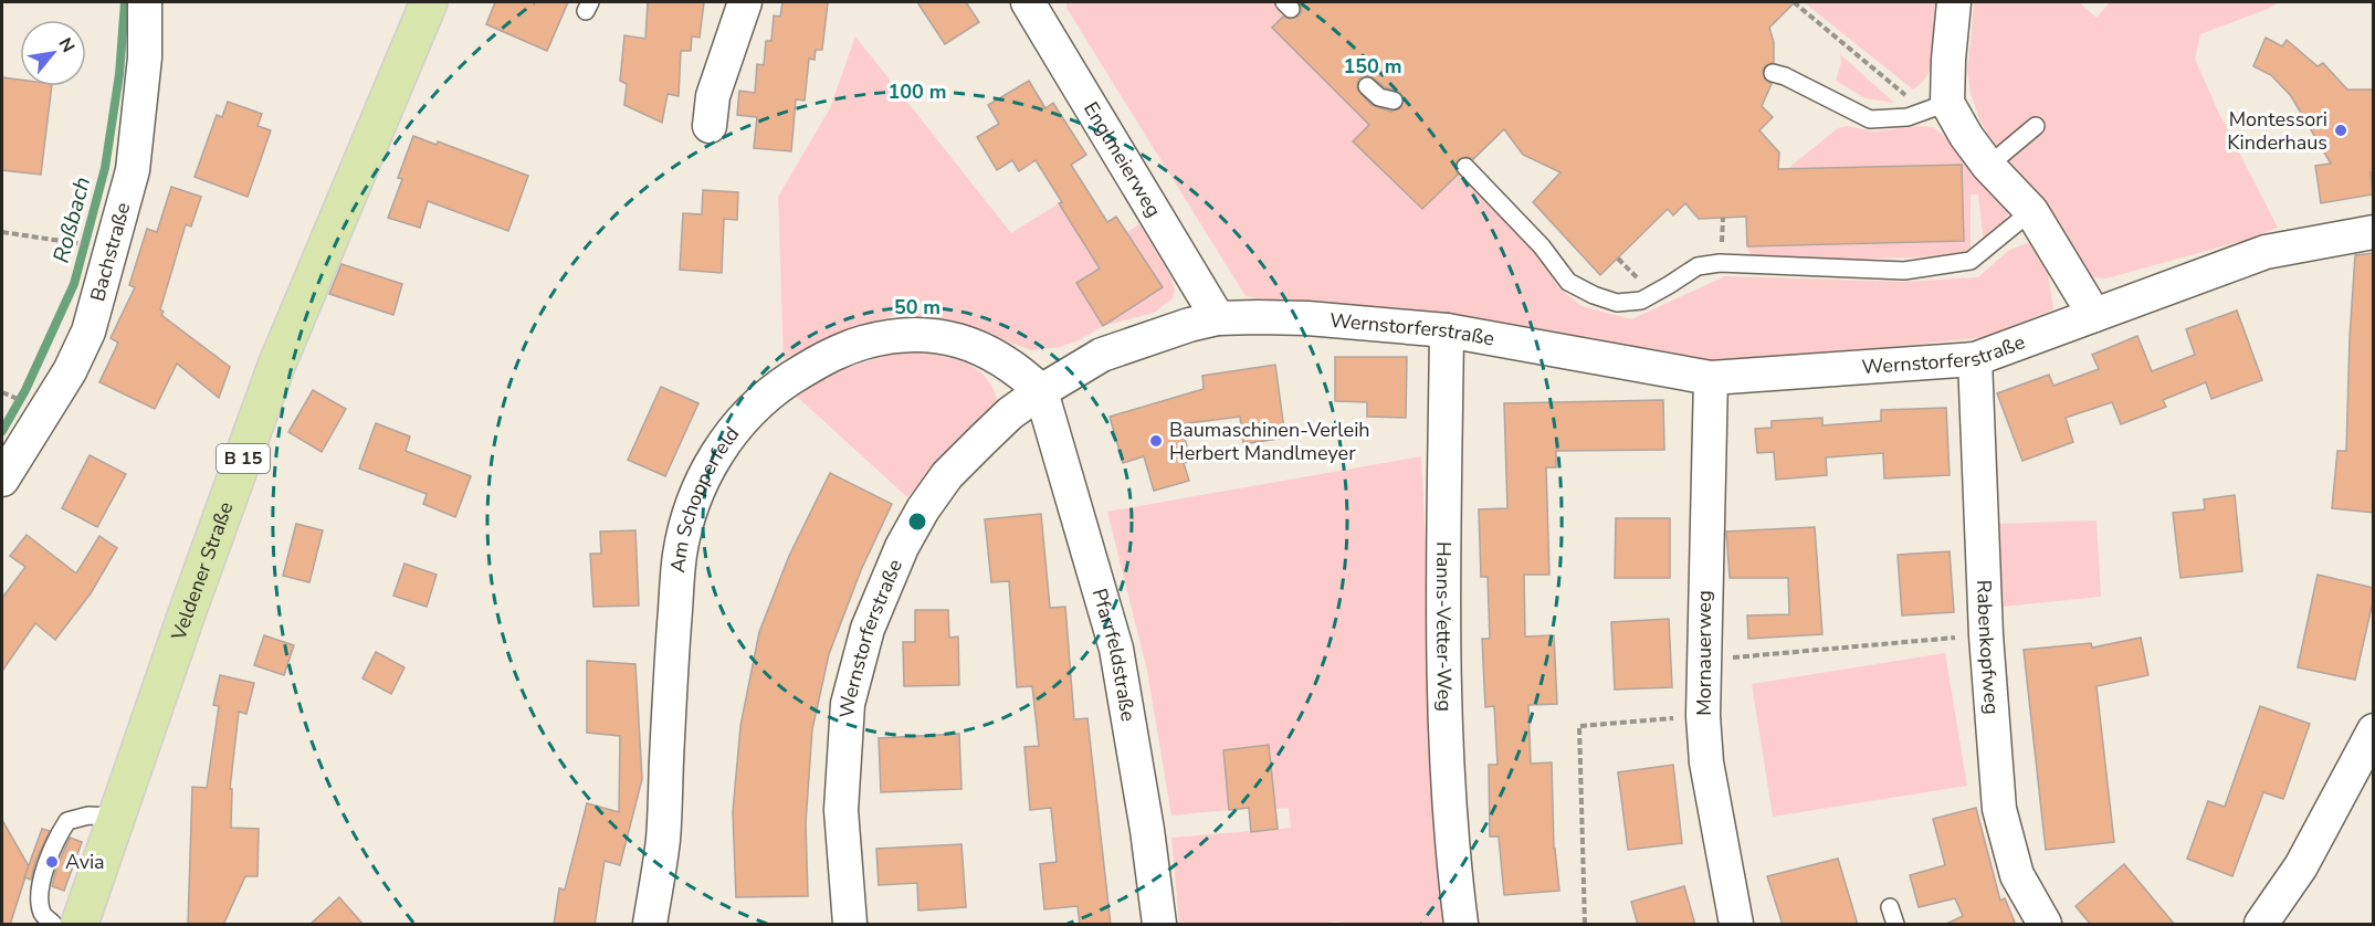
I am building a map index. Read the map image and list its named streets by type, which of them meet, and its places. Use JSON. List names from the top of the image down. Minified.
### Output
{"streets":{"main road":["B 15","Veldener Straße"],"street":["Englmeierweg","Bachstraße","Wernstorferstraße","Am Schopperfeld","Hanns-Vetter-Weg","Rabenkopfweg","Mornauerweg","Pfarrfeldstraße"]},"crossings":[["Englmeierweg","Wernstorferstraße"],["Wernstorferstraße","Am Schopperfeld"],["Wernstorferstraße","Hanns-Vetter-Weg"],["Wernstorferstraße","Rabenkopfweg"],["Wernstorferstraße","Mornauerweg"],["Wernstorferstraße","Pfarrfeldstraße"],["Am Schopperfeld","Pfarrfeldstraße"]],"water":["Roßbach"],"places":["Montessori Kinderhaus","Baumaschinen-Verleih Herbert Mandlmeyer","Avia"],"north":"top right","rings":["150 m","100 m","50 m"]}
